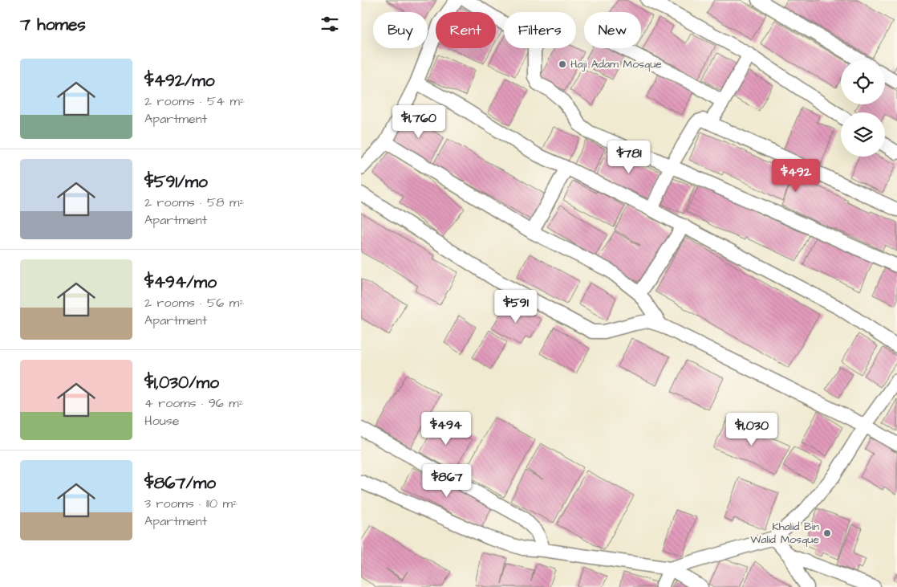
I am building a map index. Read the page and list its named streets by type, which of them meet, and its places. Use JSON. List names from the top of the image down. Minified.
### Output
{"places":["Haji Adam Mosque","Khalid Bin Walid Mosque"],"page":{"heading":"7 homes","chip":["Buy","Rent","Filters","New"],"list":[{"name":"$492/mo","note":"2 rooms · 54 m² · Apartment"},{"name":"$591/mo","note":"2 rooms · 58 m² · Apartment"},{"name":"$494/mo","note":"2 rooms · 56 m² · Apartment"},{"name":"$1,030/mo","note":"4 rooms · 96 m² · House"},{"name":"$867/mo","note":"3 rooms · 110 m² · Apartment"}],"price":["$1,760","$781","$492","$591","$494","$1,030","$867"]}}
